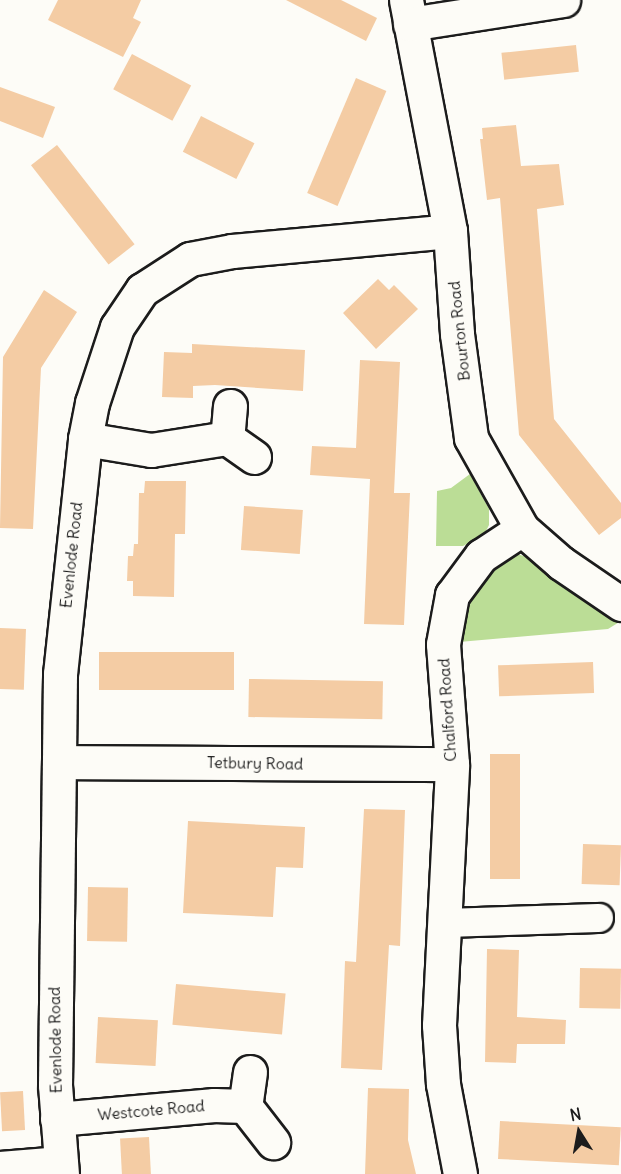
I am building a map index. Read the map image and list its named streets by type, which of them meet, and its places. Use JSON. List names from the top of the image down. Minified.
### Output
{"streets":{"street":["Bourton Road","Evenlode Road","Chalford Road","Tetbury Road","Westcote Road"]},"crossings":[["Bourton Road","Evenlode Road"],["Bourton Road","Chalford Road"],["Evenlode Road","Tetbury Road"],["Evenlode Road","Westcote Road"],["Chalford Road","Tetbury Road"]],"north":"top"}
